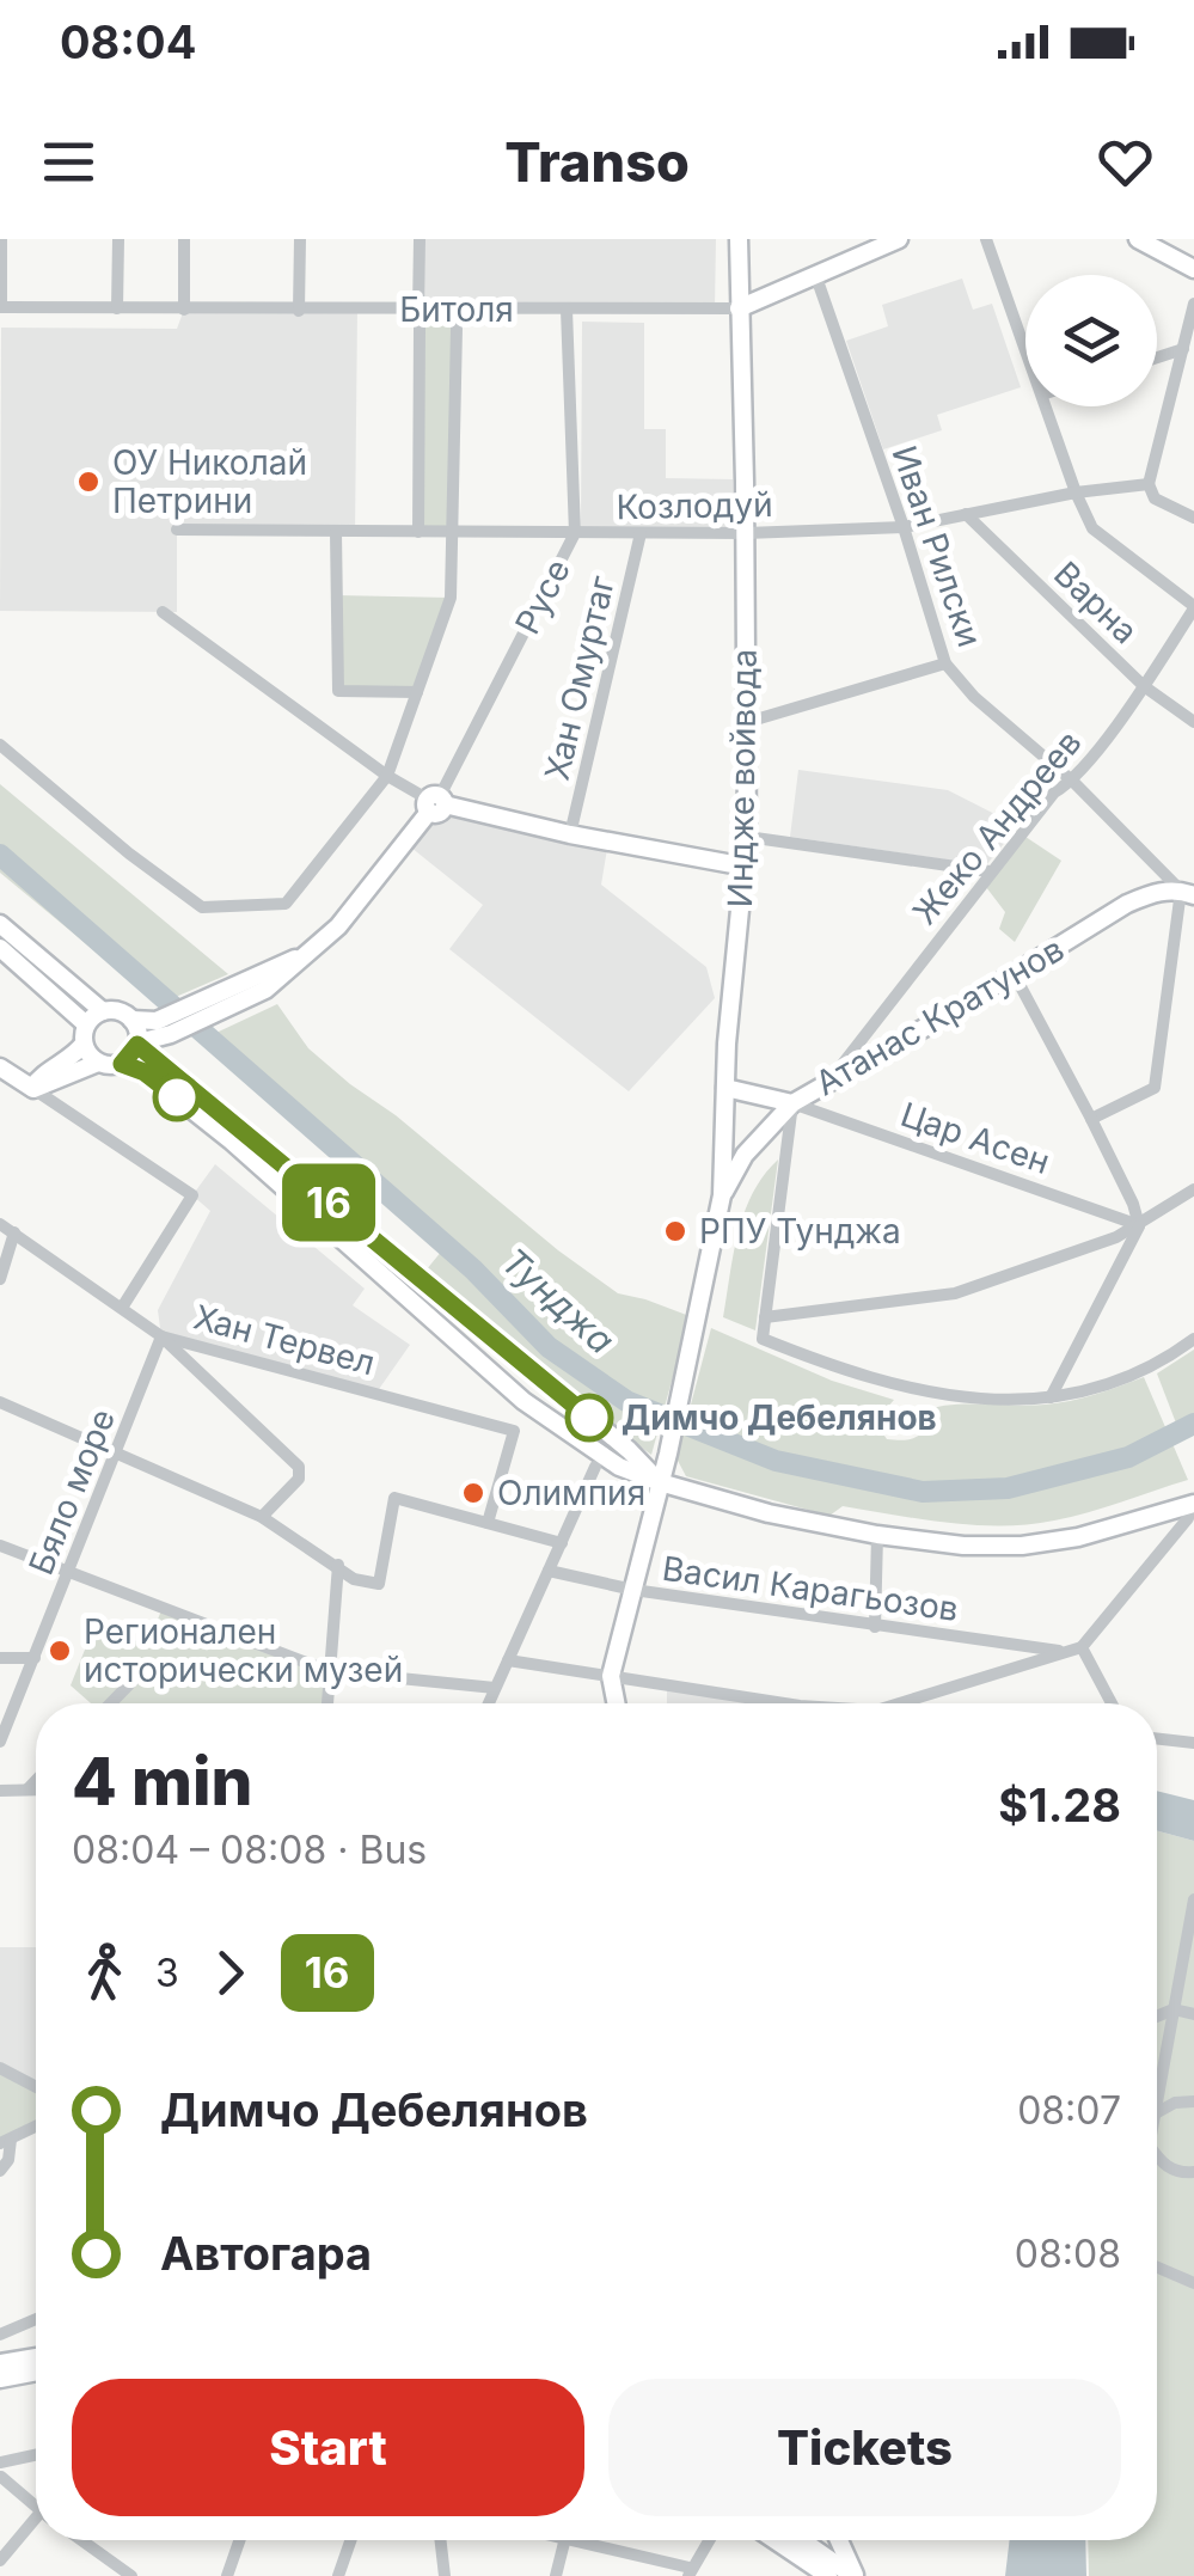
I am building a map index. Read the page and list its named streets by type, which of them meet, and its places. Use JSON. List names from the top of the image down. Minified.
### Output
{"streets":{"street":["Битоля","Козлодуй","Иван Рилски","Русе","Варна","Хан Омуртаг","Индже войвода","Жеко Андреев","Атанас Кратунов","Цар Асен","Хан Тервел","Бяло море","Васил Карагьозов"]},"crossings":[["Битоля","Иван Рилски"],["Битоля","Русе"],["Битоля","Индже войвода"],["Козлодуй","Иван Рилски"],["Козлодуй","Русе"],["Козлодуй","Варна"],["Козлодуй","Хан Омуртаг"],["Козлодуй","Индже войвода"],["Иван Рилски","Жеко Андреев"],["Иван Рилски","Атанас Кратунов"],["Варна","Жеко Андреев"],["Индже войвода","Атанас Кратунов"],["Индже войвода","Васил Карагьозов"],["Жеко Андреев","Атанас Кратунов"],["Атанас Кратунов","Цар Асен"],["Хан Тервел","Бяло море"]],"water":["Тунджа"],"places":["ОУ Николай Петрини","РПУ Тунджа","Димчо Дебелянов","Олимпия","Регионален исторически музей"],"lines":["bus line 16"],"page":{"status":"08:04","header":"Transo","on_map":"16","heading":["4 min","08:04 – 08:08 · Bus","$1.28"],"legs":["3","16"],"list":[{"name":"Димчо Дебелянов","value":"08:07"},{"name":"Автогара","value":"08:08"}],"buttons":["Start","Tickets"]}}
